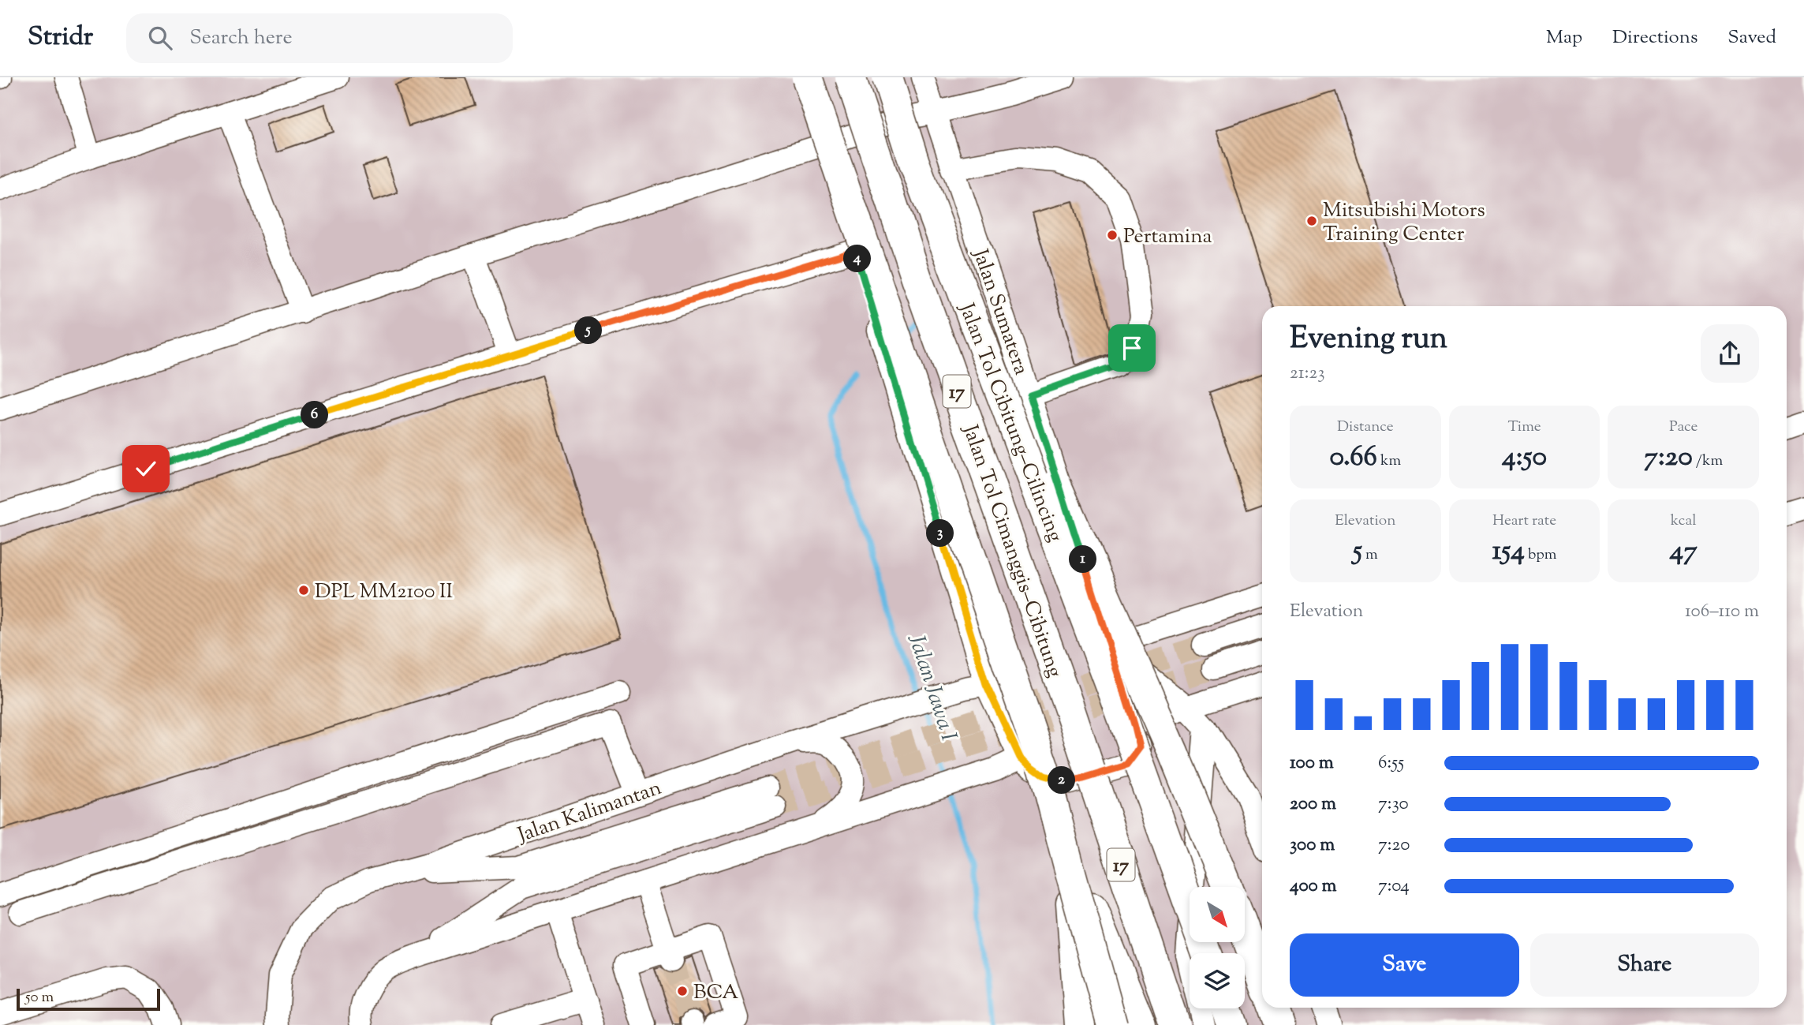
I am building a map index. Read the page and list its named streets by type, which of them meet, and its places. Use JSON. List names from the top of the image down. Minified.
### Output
{"streets":{"highway":["17","Jalan Tol Cibitung–Cilincing","Jalan Tol Cimanggis–Cibitung"],"street":["Jalan Sumatera","Jalan Kalimantan"]},"crossings":[["17","Jalan Tol Cibitung–Cilincing"]],"water":["Jalan Jawa I"],"places":["Mitsubishi Motors Training Center","Pertamina","DPL MM2100 II","BCA"],"scale_bar":"50 m","north":"bottom right","page":{"header":"Stridr","search":"Search here","nav":["Map","Directions","Saved"],"pins":["4","5","6","3","1","2"],"heading":["Evening run","21:23"],"stats":[["Distance","0.66 km"],["Time","4:50"],["Pace","7:20 /km"],["Elevation","5 m"],["Heart rate","154 bpm"],["kcal","47"]],"chart":["Elevation","106–110 m"],"list":[{"name":"100 m","note":"6:55"},{"name":"200 m","note":"7:30"},{"name":"300 m","note":"7:20"},{"name":"400 m","note":"7:04"}],"buttons":["Save","Share"],"scale":"50 m"}}
